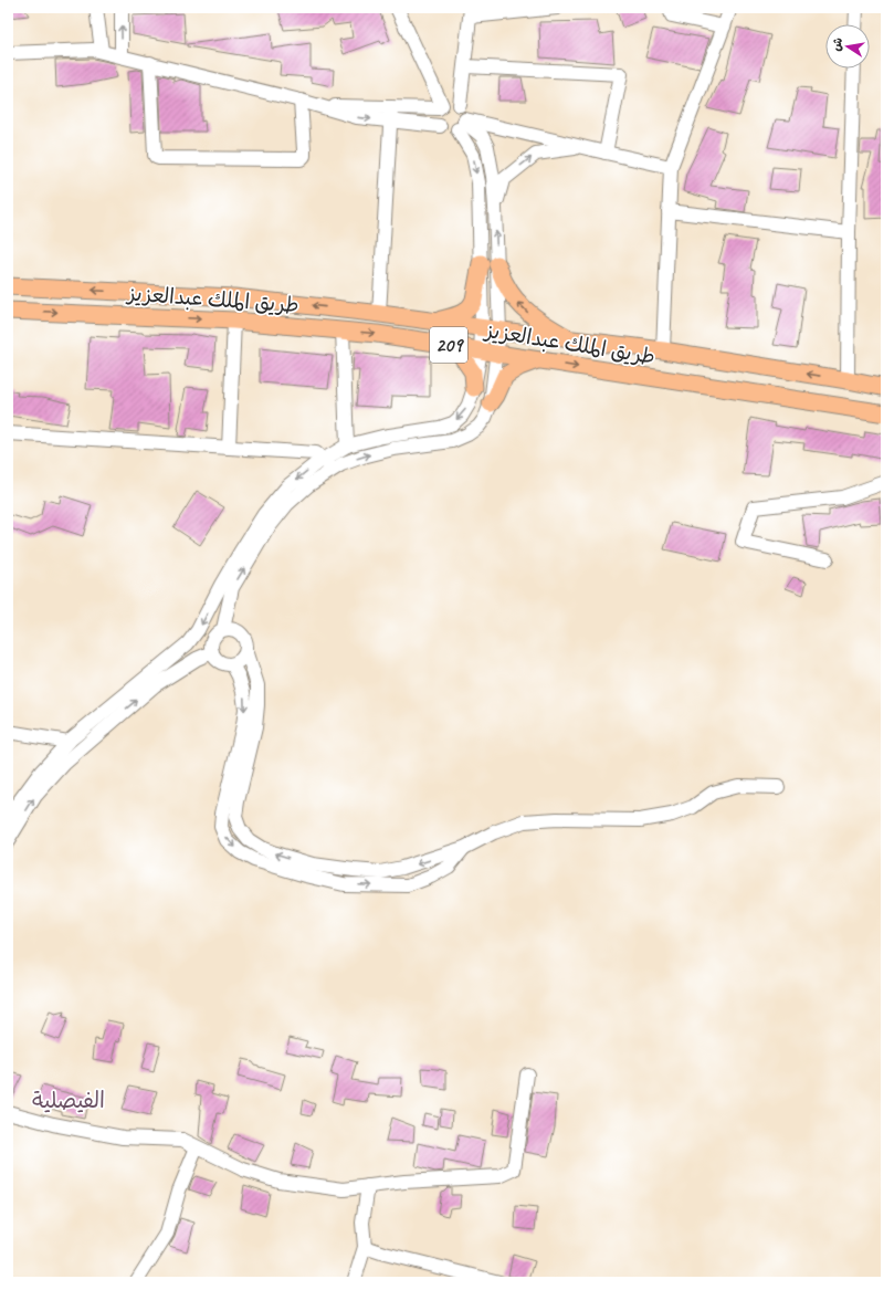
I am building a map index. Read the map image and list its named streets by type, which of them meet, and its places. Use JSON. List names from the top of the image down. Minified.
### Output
{"streets":{"main road":["طريق الملك عبدالعزيز","209"]},"districts":["الفيصلية"],"north":"left"}
